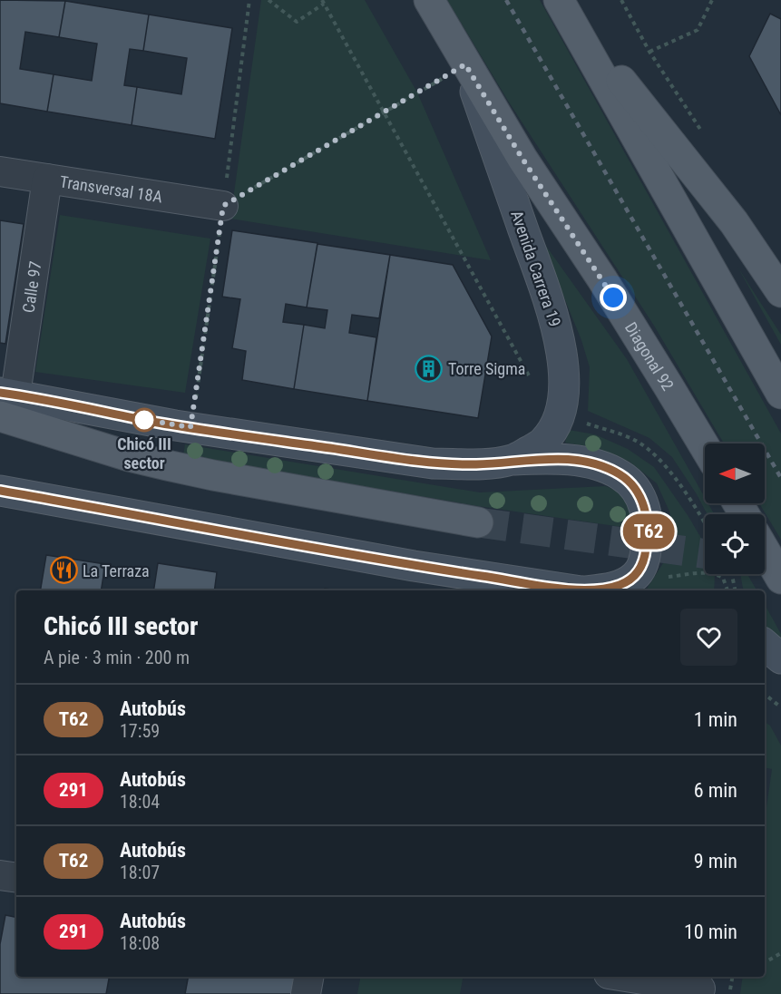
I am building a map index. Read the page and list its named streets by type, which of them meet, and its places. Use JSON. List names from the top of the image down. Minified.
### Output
{"streets":{"main road":["Avenida Carrera 19","Diagonal 92"],"street":["Transversal 18A","Calle 97"]},"crossings":[["Transversal 18A","Calle 97"],["Avenida Carrera 19","Calle 97"],["Avenida Carrera 19","Diagonal 92"]],"places":{"building":["Torre Sigma"],"other":["Chicó III sector"],"restaurant":["La Terraza"]},"lines":["bus line T62"],"north":"left","page":{"on_map":"T62","heading":["Chicó III sector","A pie · 3 min · 200 m"],"list":[{"mark":"T62","name":"Autobús","note":"17:59","value":"1 min"},{"mark":"291","name":"Autobús","note":"18:04","value":"6 min"},{"mark":"T62","name":"Autobús","note":"18:07","value":"9 min"},{"mark":"291","name":"Autobús","note":"18:08","value":"10 min"}]}}
